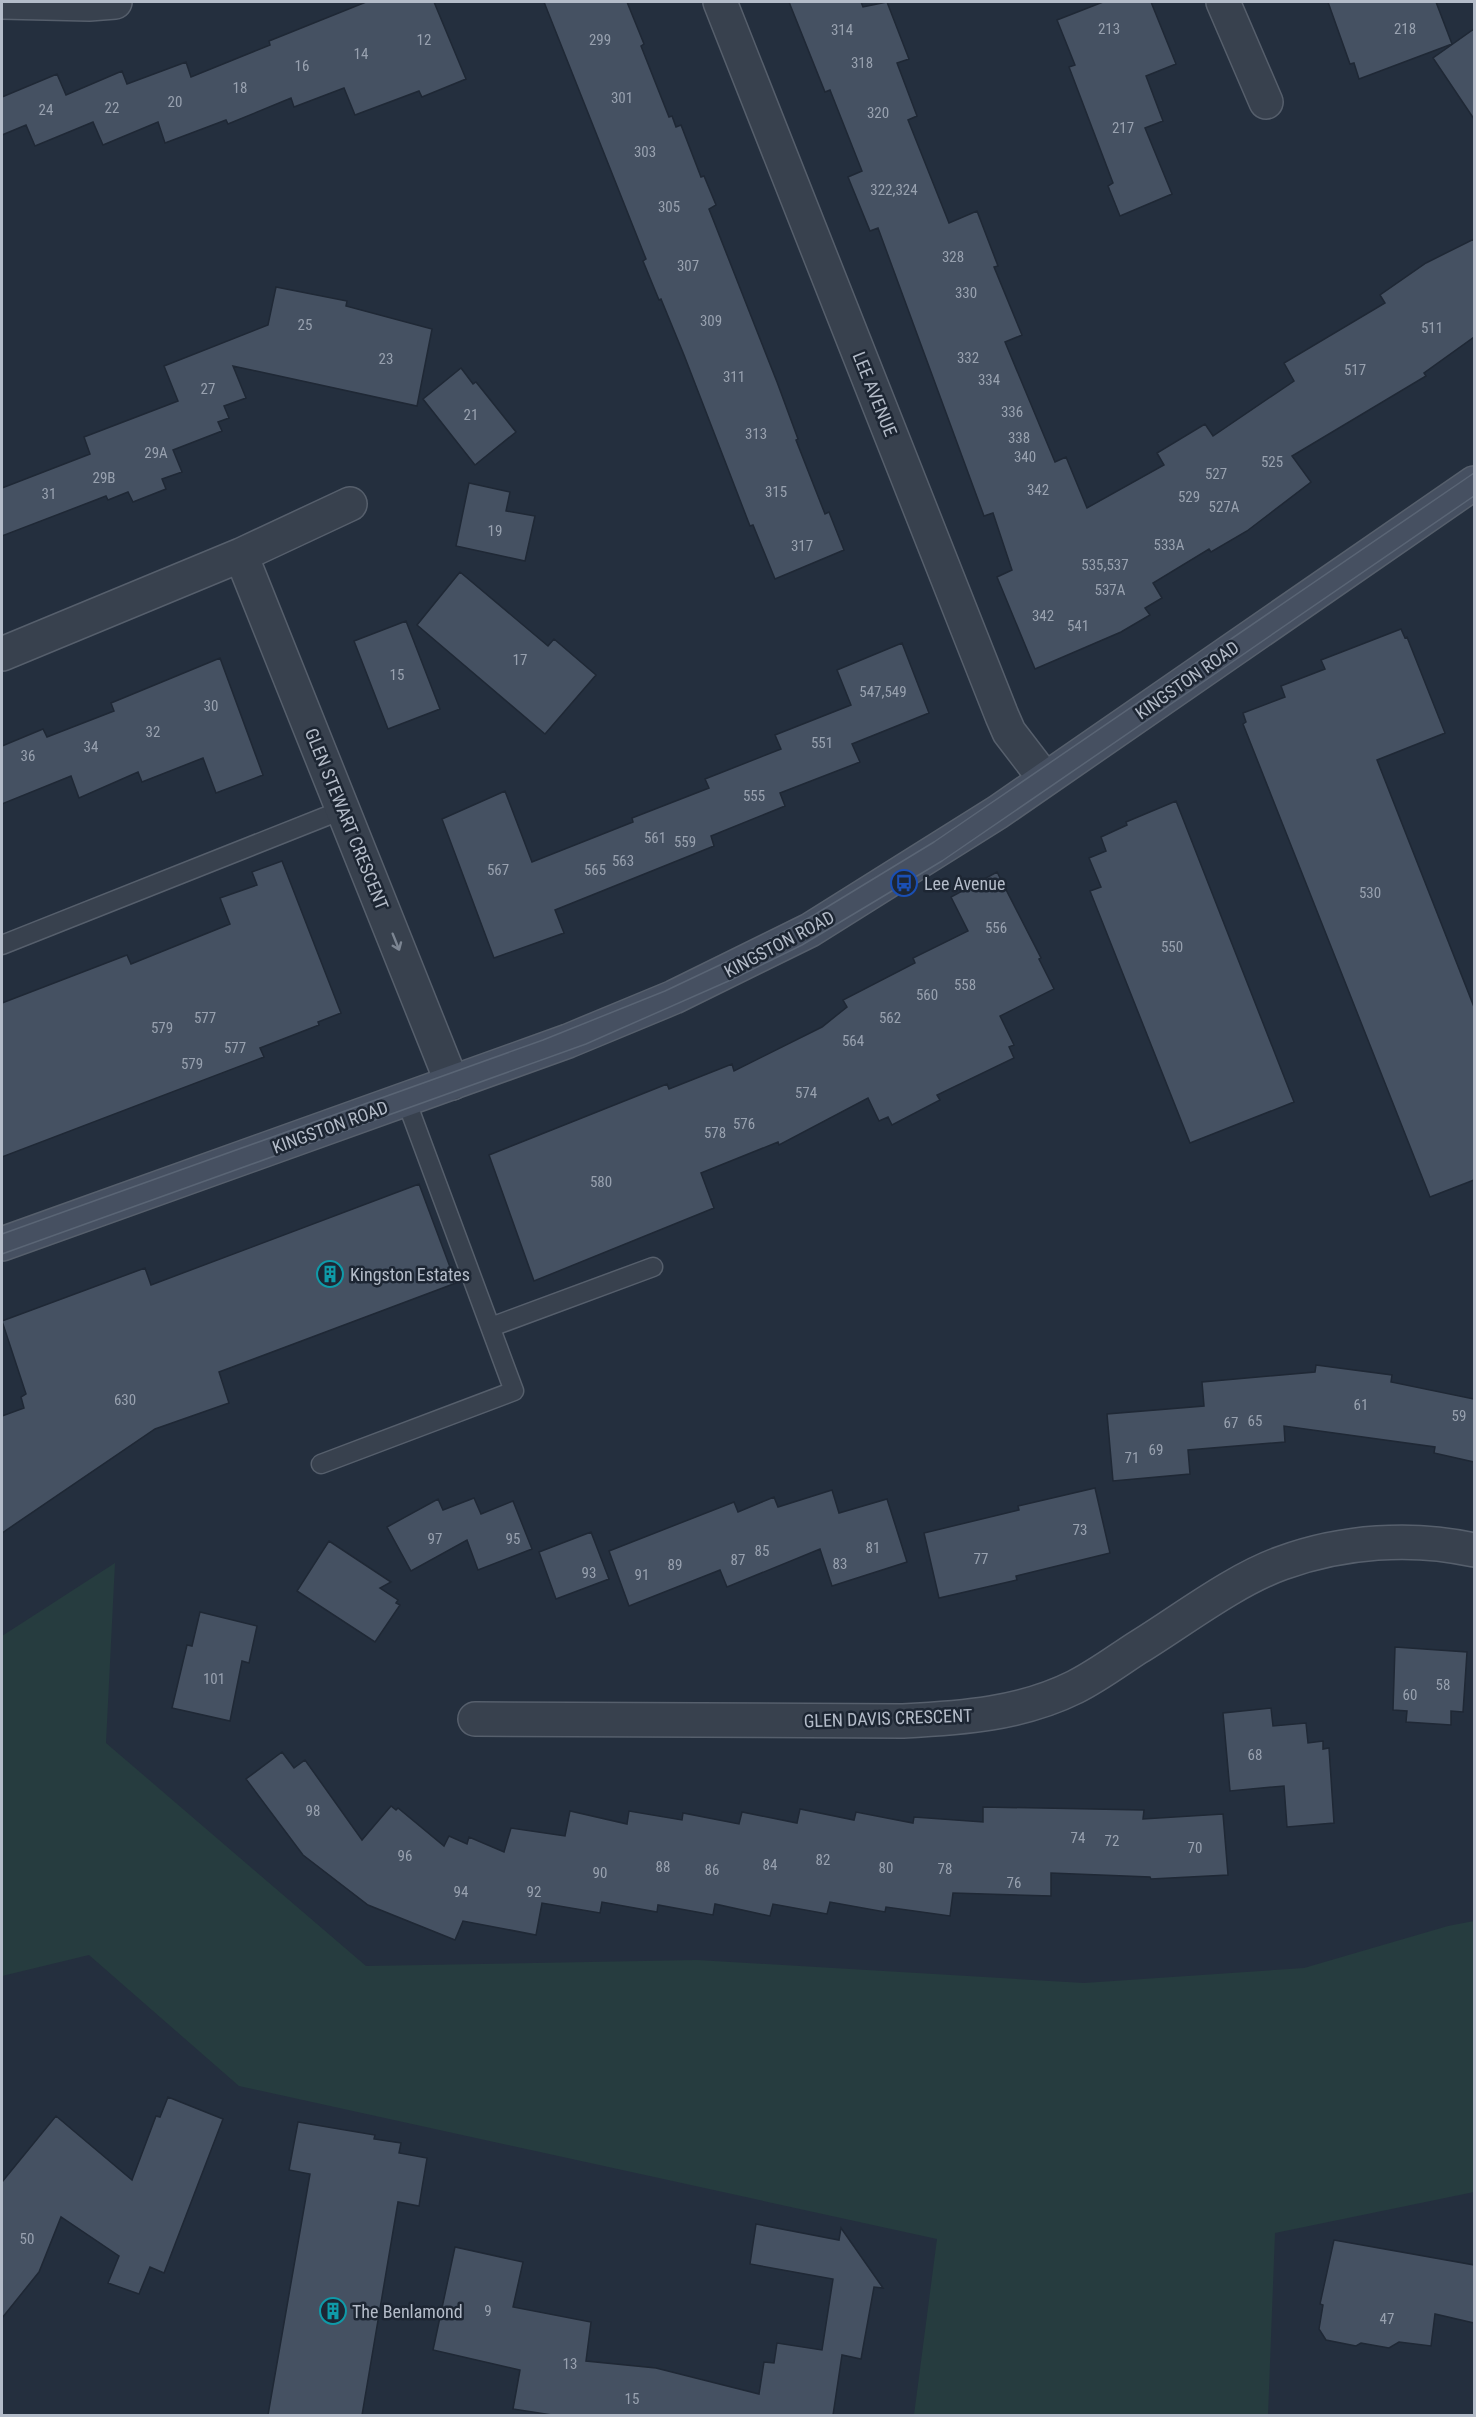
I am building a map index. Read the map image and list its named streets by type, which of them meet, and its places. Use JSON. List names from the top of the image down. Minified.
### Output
{"streets":{"main road":["KINGSTON ROAD"],"street":["LEE AVENUE","GLEN STEWART CRESCENT","GLEN DAVIS CRESCENT"]},"crossings":[["LEE AVENUE","KINGSTON ROAD"],["KINGSTON ROAD","GLEN STEWART CRESCENT"]],"one_way":["GLEN STEWART CRESCENT"],"places":{"bus stop":["Lee Avenue"],"building":["Kingston Estates","The Benlamond"]},"house_numbers":["213","218","314","12","299","14","318","16","18","301","20","22","24","320","217","303","322,324","305","328","307","330","309","25","511","332","23","517","311","334","27","336","21","313","338","29A","340","525","527","29B","342","315","31","529","527A","19","533A","317","535,537","537A","342","541","17","15","547,549","30","32","551","34","36","555","561","559","563","567","565","530","556","550","558","560","577","562","579","564","577","579","574","576","578","580","630","61","59","65","67","69","71","73","97","95","81","85","77","87","83","89","93","91","101","58","60","68","98","74","72","70","96","82","84","88","80","78","86","90","76","94","92","50","9","47","13","15"]}
